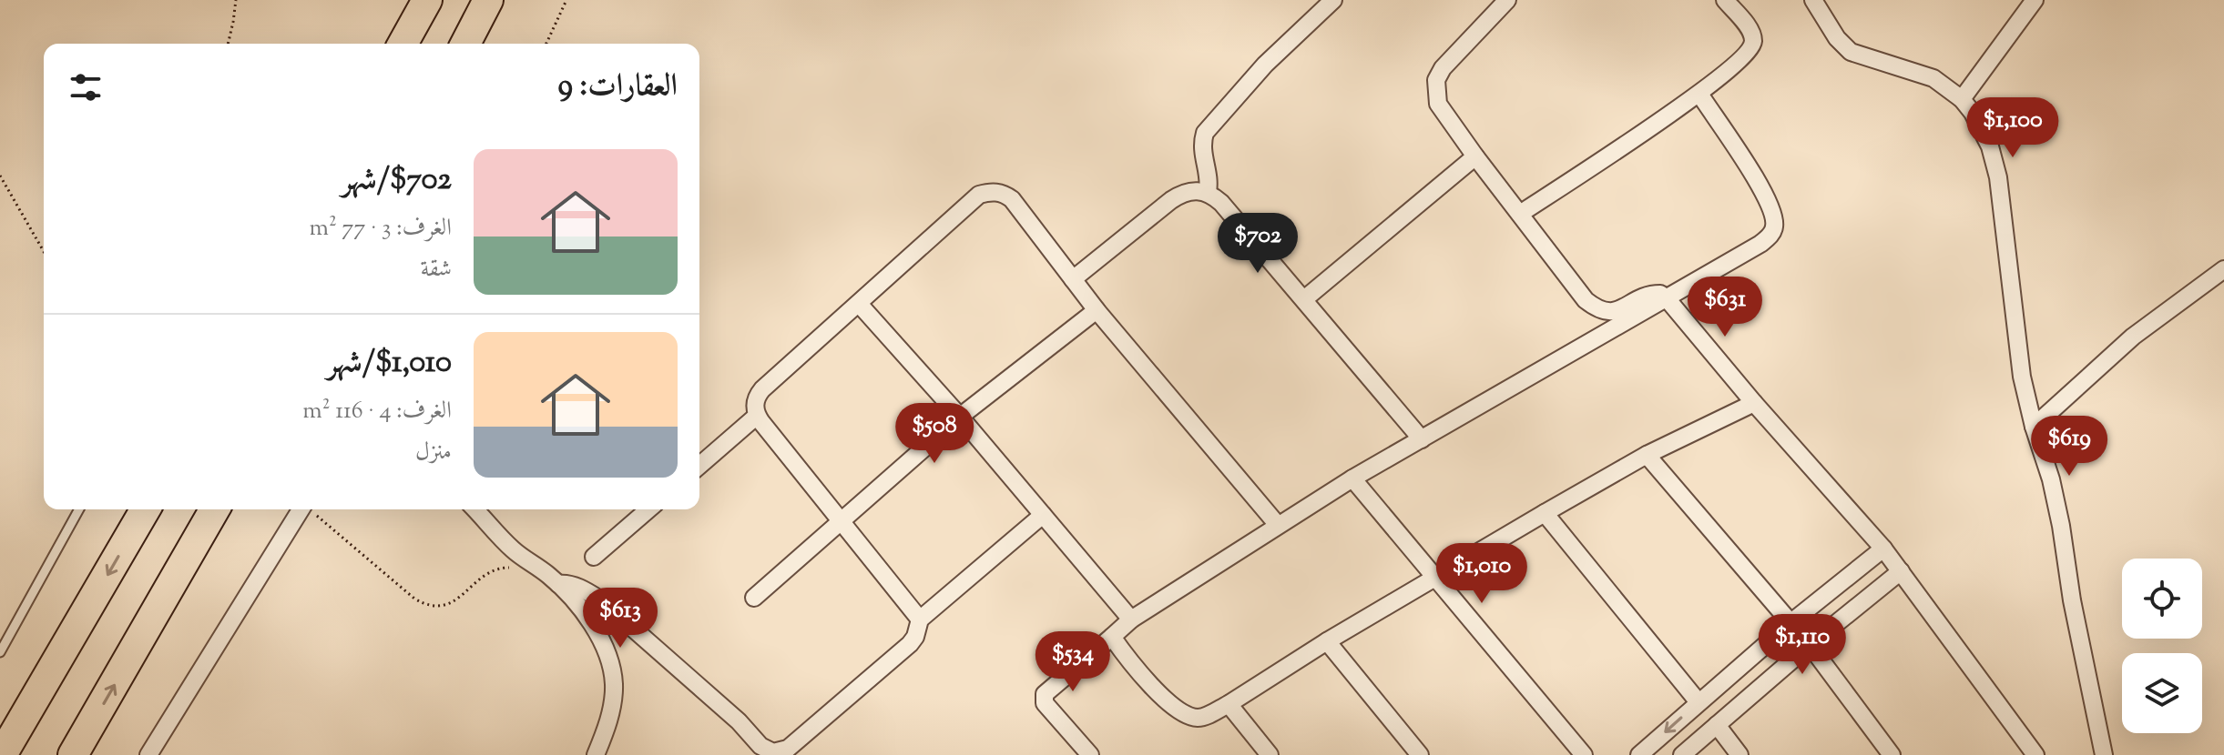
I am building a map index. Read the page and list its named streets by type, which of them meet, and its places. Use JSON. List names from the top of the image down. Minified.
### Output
{"page":{"heading":"العقارات: 9","price":["$1,100","$702","$631","$508","$619","$1,010","$613","$1,110","$534"],"list":[{"name":"$702/شهر","note":"الغرف: 3 · 77 m² · شقة"},{"name":"$1,010/شهر","note":"الغرف: 4 · 116 m² · منزل"}]}}
